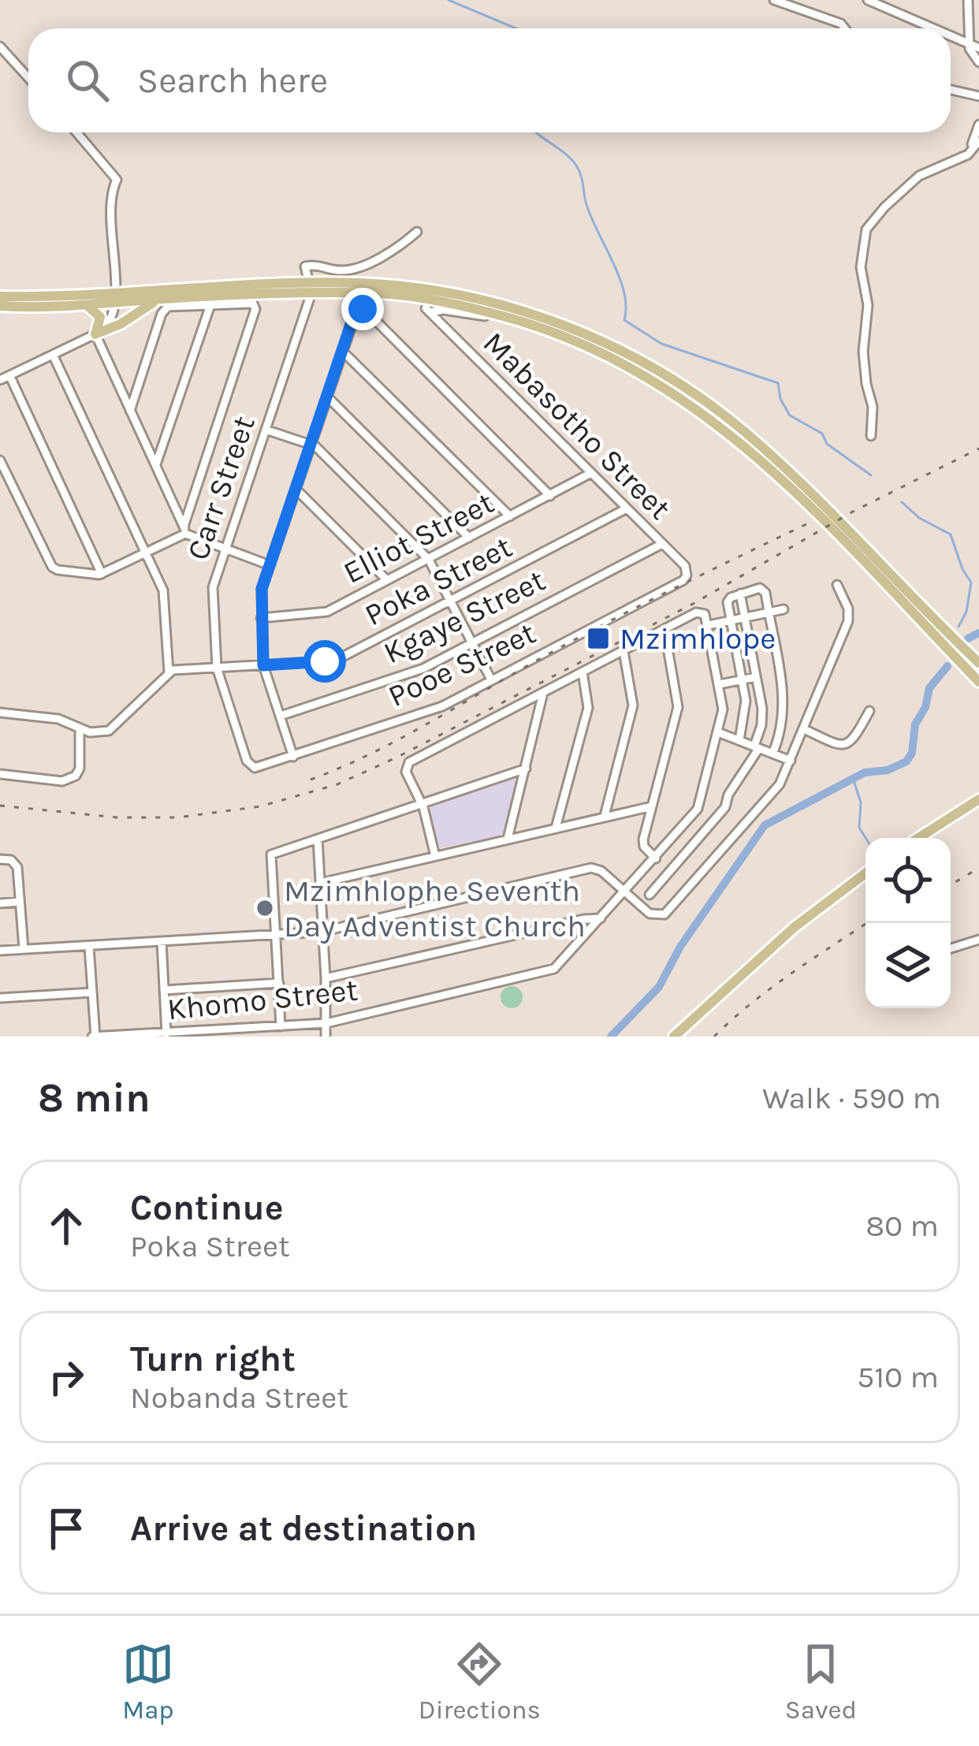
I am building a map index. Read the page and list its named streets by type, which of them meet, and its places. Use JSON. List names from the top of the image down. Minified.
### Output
{"streets":{"street":["Mabasotho Street","Carr Street","Elliot Street","Poka Street","Kgaye Street","Pooe Street","Khomo Street"]},"crossings":[["Mabasotho Street","Elliot Street"],["Mabasotho Street","Poka Street"],["Mabasotho Street","Kgaye Street"],["Mabasotho Street","Pooe Street"],["Carr Street","Poka Street"],["Carr Street","Pooe Street"]],"places":{"transit":["Mzimhlope"],"other":["Mzimhlophe Seventh Day Adventist Church"]},"page":{"search":"Search here","heading":["8 min","Walk · 590 m"],"list":[["Continue","Poka Street","80 m"],["Turn right","Nobanda Street","510 m"],"Arrive at destination"],"nav":["Map","Directions","Saved"]}}
